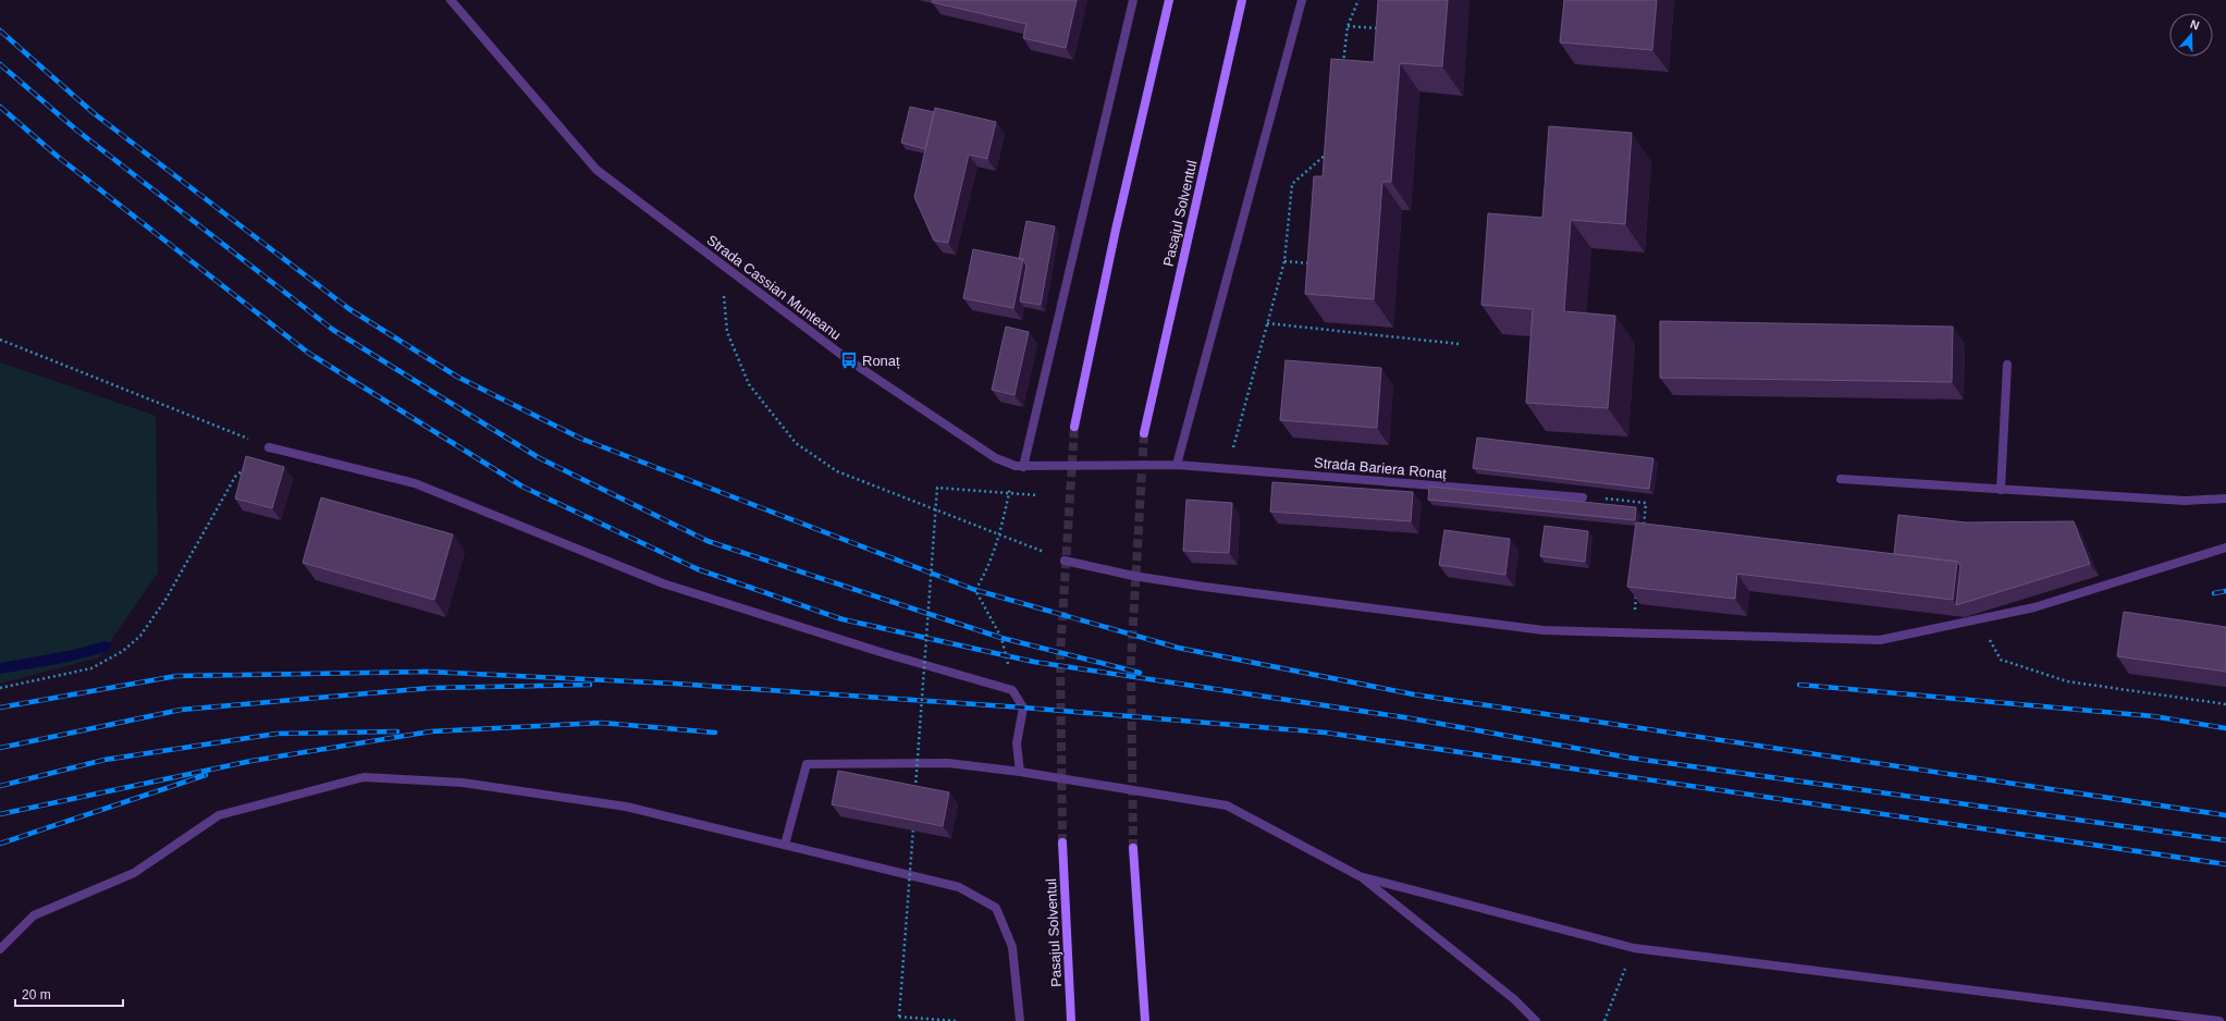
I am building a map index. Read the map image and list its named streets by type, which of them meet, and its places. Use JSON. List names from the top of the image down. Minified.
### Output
{"streets":{"main road":["Pasajul Solventul"],"street":["Strada Cassian Munteanu","Strada Bariera Ronaț"]},"crossings":[["Strada Cassian Munteanu","Strada Bariera Ronaț"]],"places":{"bus stop":["Ronaț"]},"scale_bar":"20 m","north":"top"}
